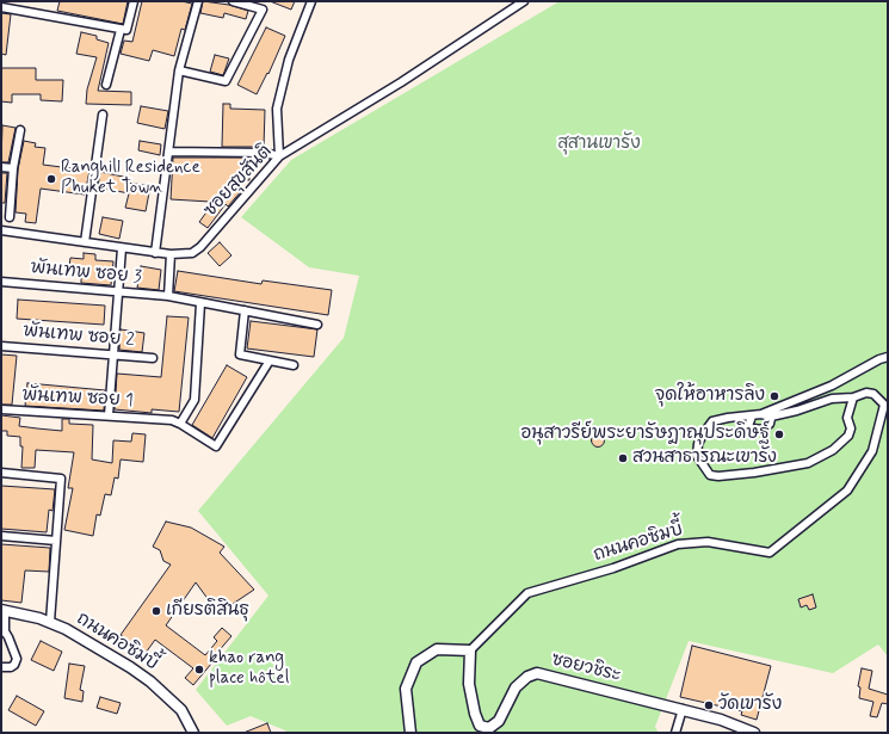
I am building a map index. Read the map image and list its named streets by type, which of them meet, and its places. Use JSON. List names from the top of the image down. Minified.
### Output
{"streets":{"street":["ซอยสุขสันติ","พันเทพ ซอย 3","พันเทพ ซอย 2","พันเทพ ซอย 1","ถนนคอซิมบี้","ซอยวชิระ"]},"crossings":[["ถนนคอซิมบี้","ซอยวชิระ"]],"parks":["สุสานเขารัง"],"places":["Ranghill Residence Phuket Town","จุดให้อาหารลิง","อนุสาวรีย์พระยารัษฎาณุประดิษฐ์","สวนสาธารณะเขารัง","เกียรติสินธุ","khao rang place hôtel","วัดเขารัง"]}
